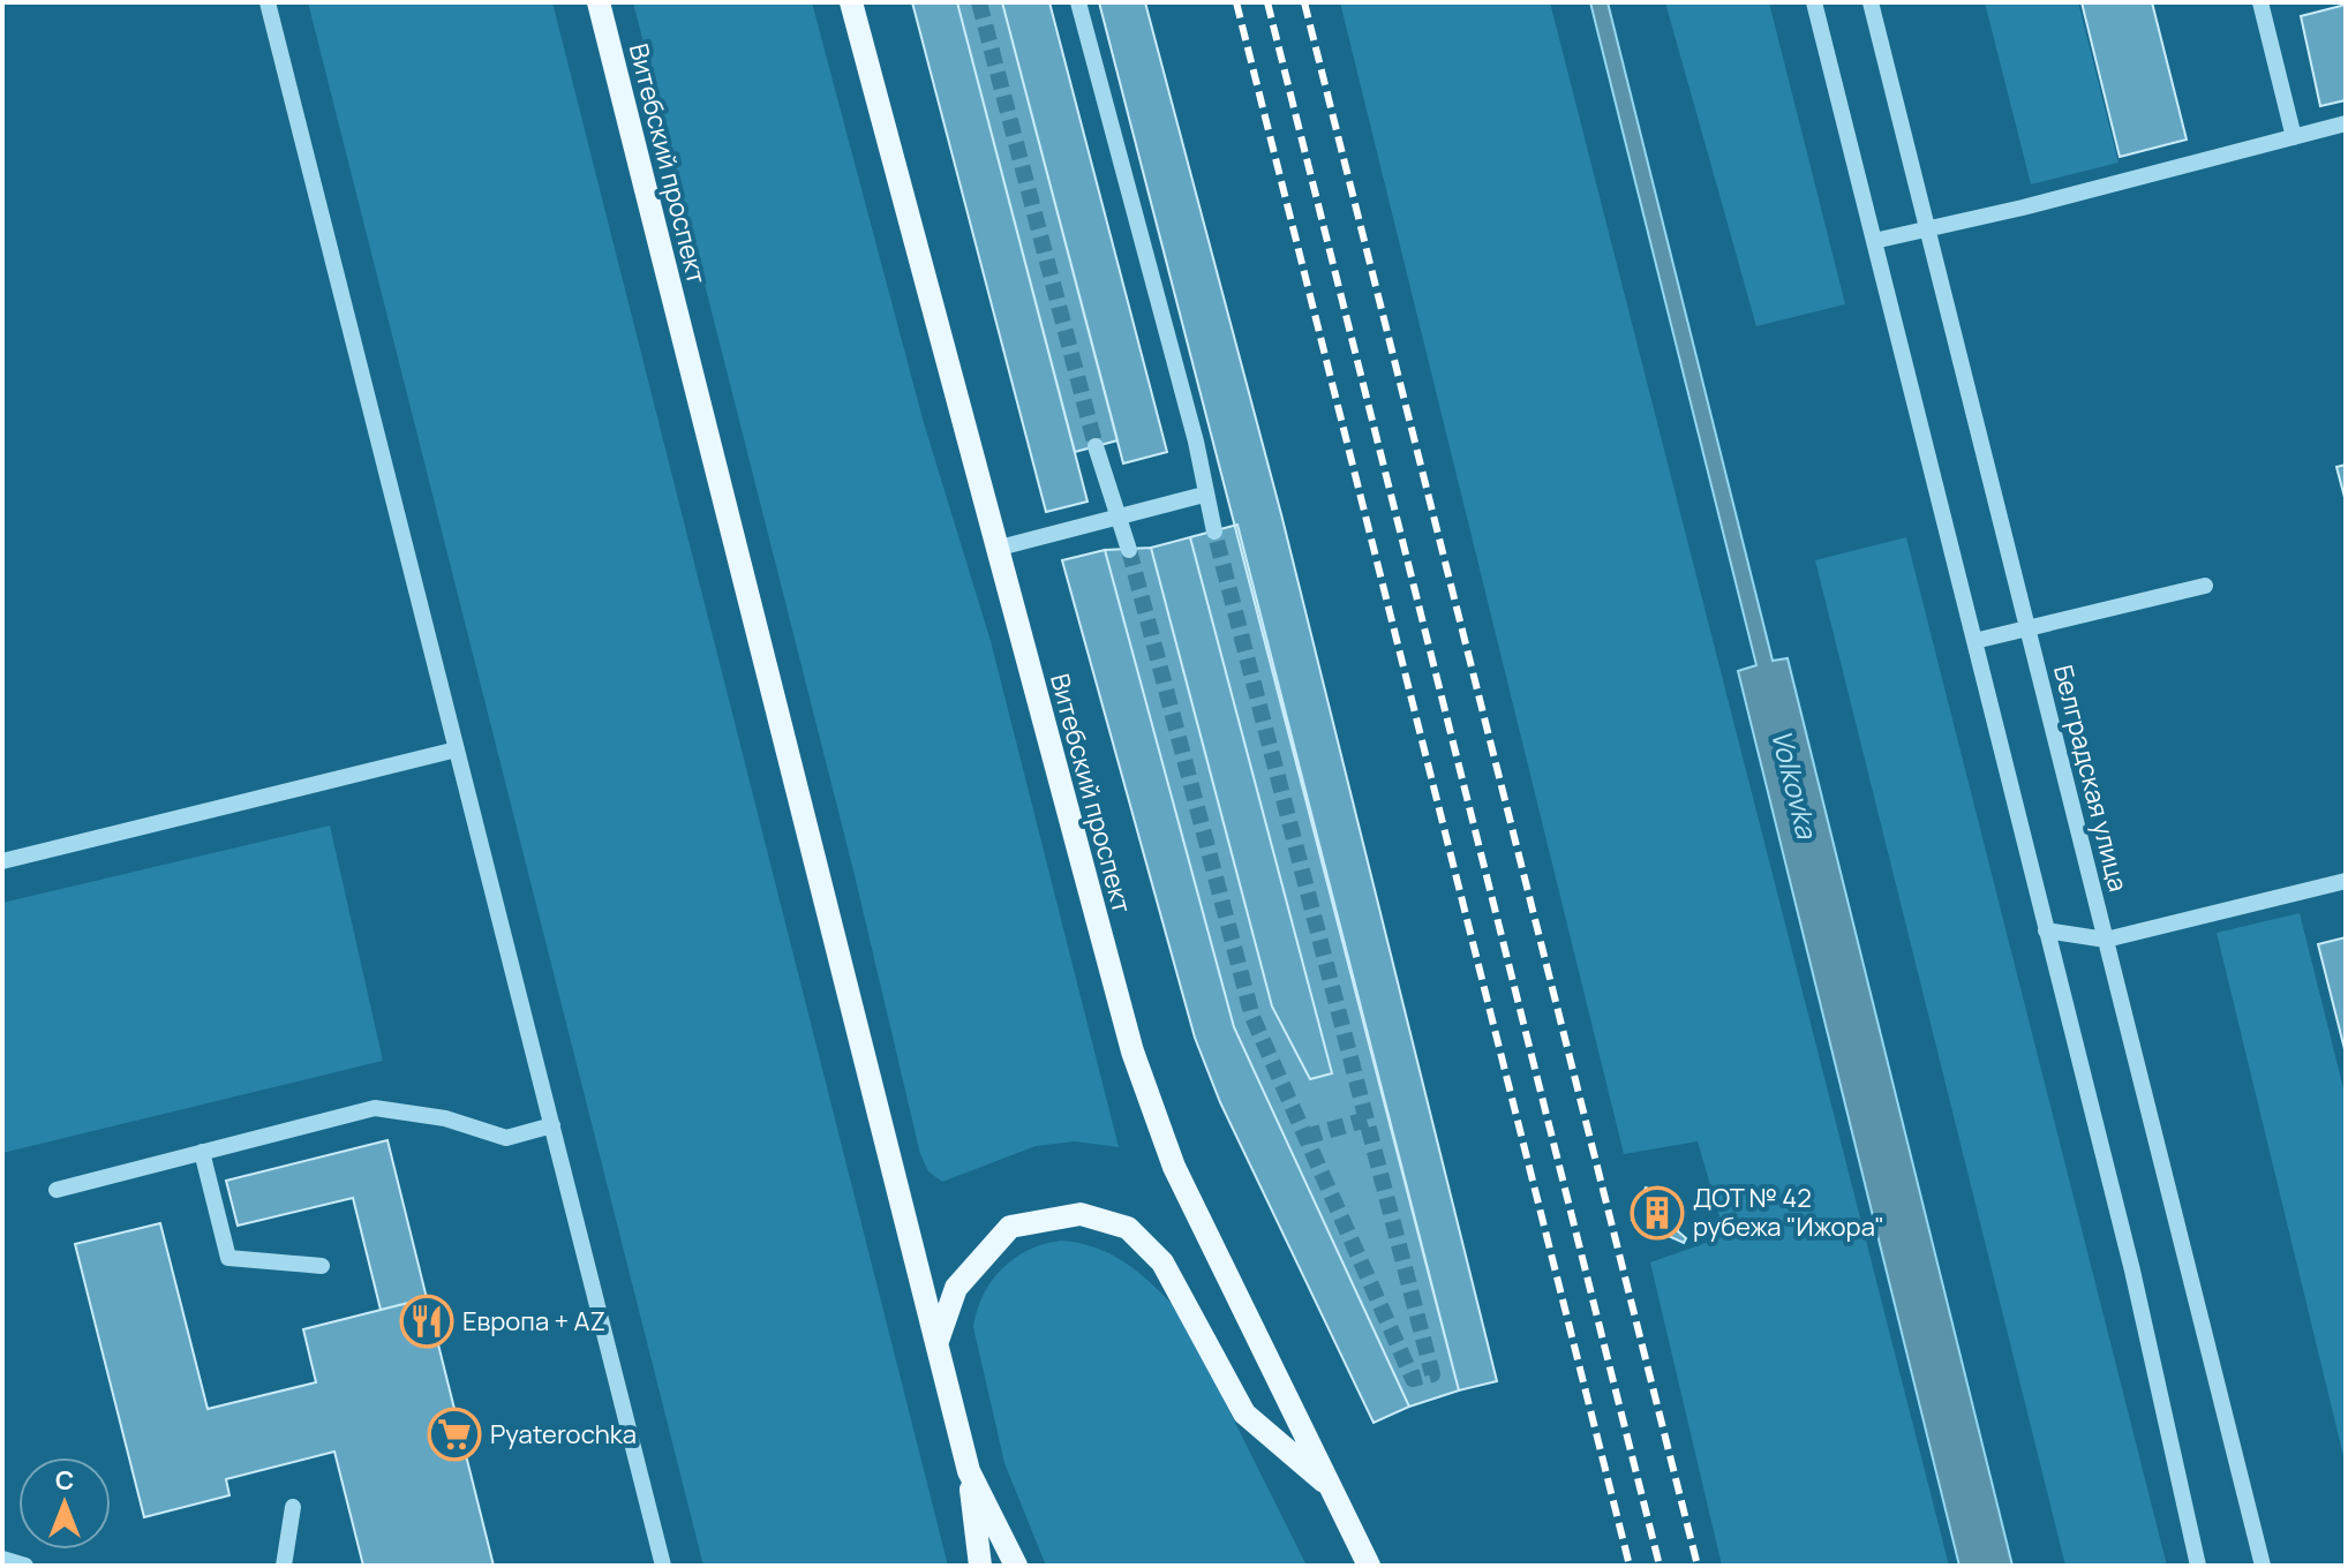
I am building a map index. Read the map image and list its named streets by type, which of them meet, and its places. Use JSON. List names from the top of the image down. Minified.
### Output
{"streets":{"main road":["Витебский проспект"],"street":["Белградская улица"]},"water":["Volkovka"],"places":{"building":["ДОТ № 42 рубежа \"Ижора\""],"restaurant":["Европа + AZ"],"supermarket":["Pyaterochka"]},"north":"top"}
